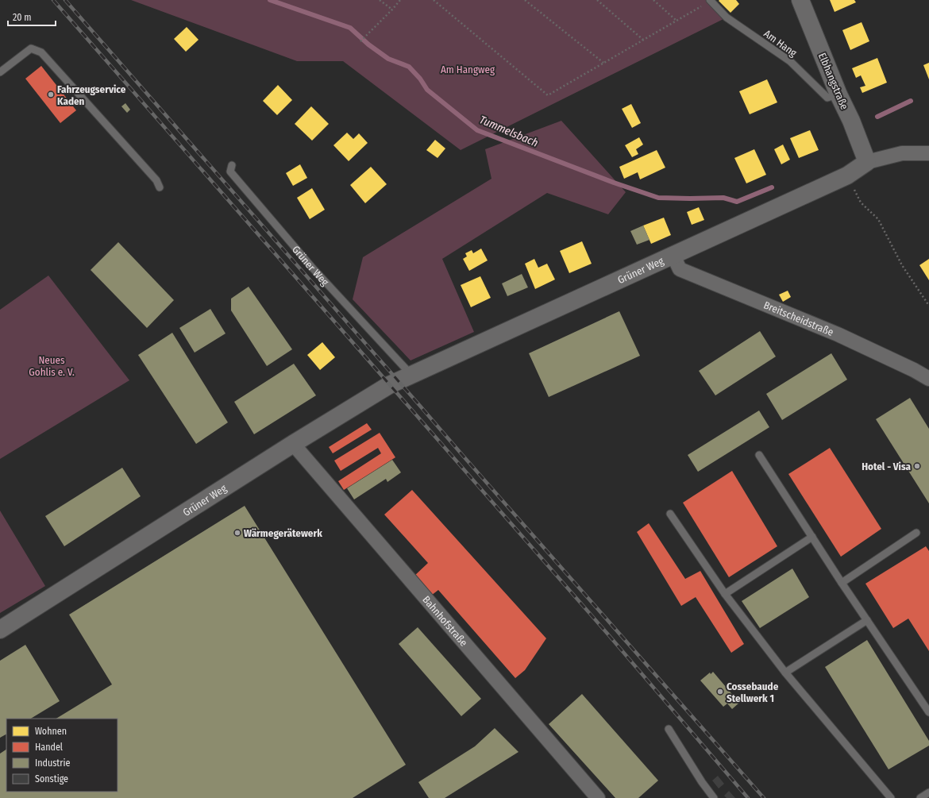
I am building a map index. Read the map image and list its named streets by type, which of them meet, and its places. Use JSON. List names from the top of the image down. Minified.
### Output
{"streets":{"street":["Elbhangstraße","Grüner Weg","Breitscheidstraße","Bahnhofstraße"],"lane":["Am Hang"]},"crossings":[["Am Hang","Elbhangstraße"],["Elbhangstraße","Grüner Weg"],["Grüner Weg","Breitscheidstraße"],["Grüner Weg","Bahnhofstraße"]],"water":["Tummelsbach"],"parks":["Am Hangweg","Neues Gohlis e. V."],"places":["Fahrzeugservice Kaden","Hotel - Visa","Wärmegerätewerk","Cossebaude Stellwerk 1"],"legend":["Wohnen","Handel","Industrie","Sonstige"],"scale_bar":"20 m"}
